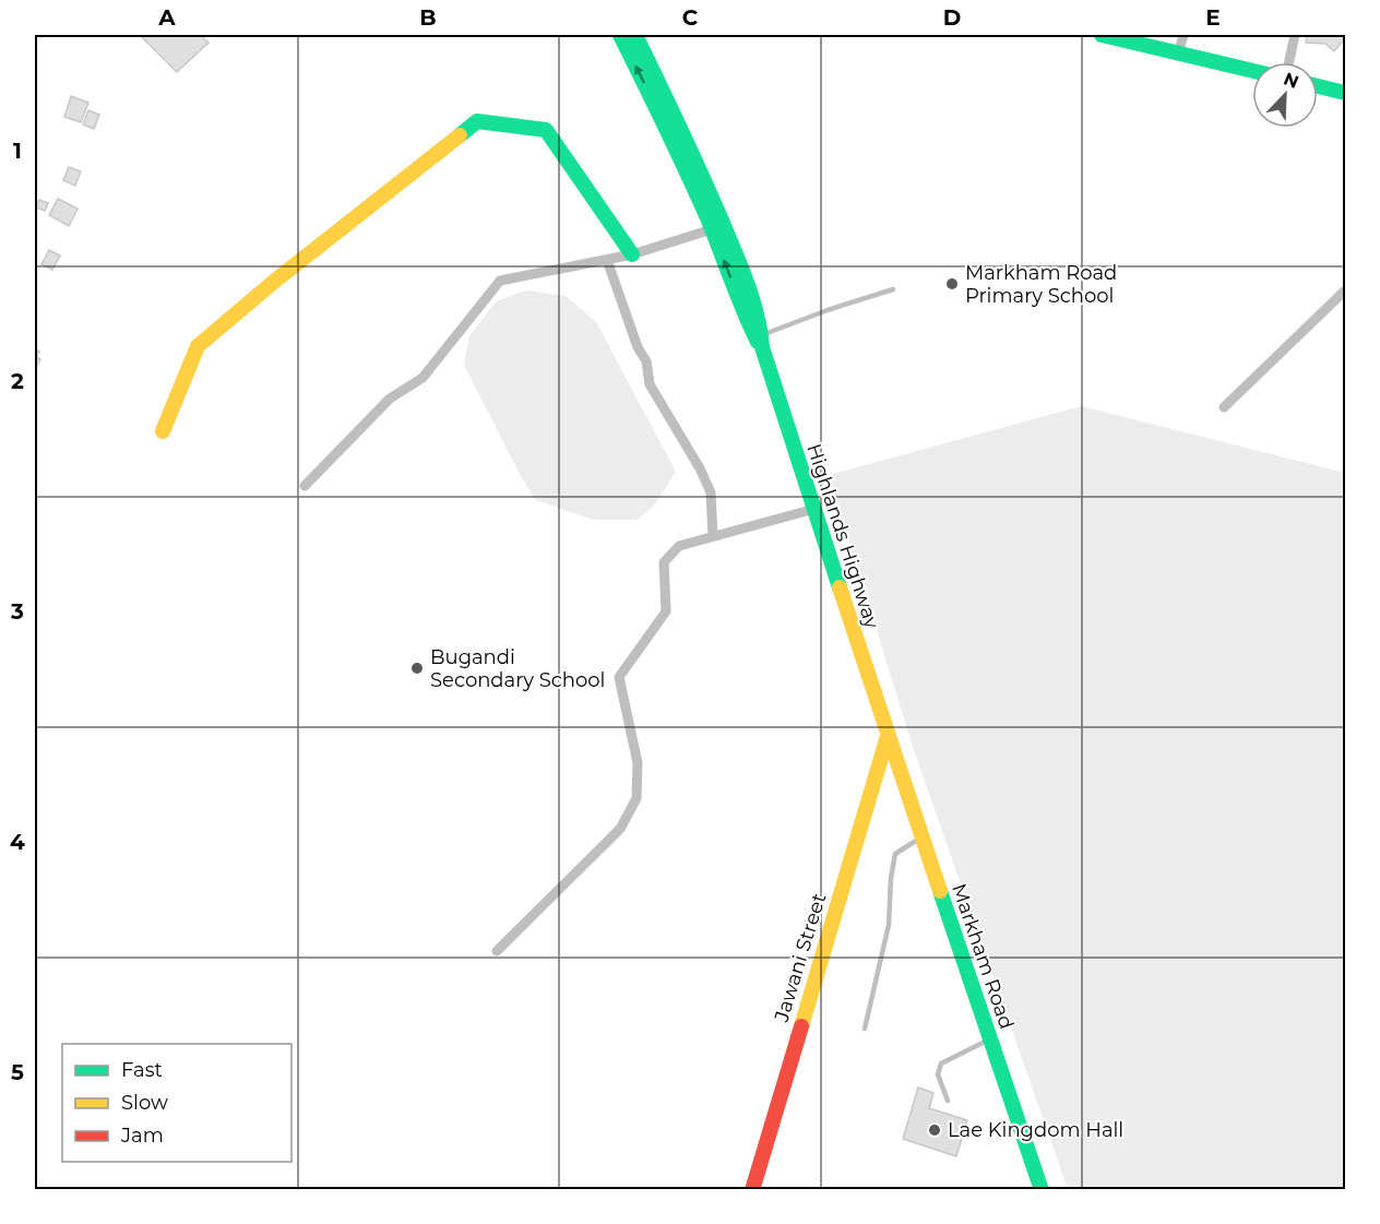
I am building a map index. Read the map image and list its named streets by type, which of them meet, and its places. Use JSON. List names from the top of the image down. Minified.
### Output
{"streets":{"main road":["Highlands Highway","Markham Road","Jawani Street"]},"crossings":[["Highlands Highway","Markham Road"],["Highlands Highway","Jawani Street"],["Markham Road","Jawani Street"]],"places":["Markham Road Primary School","Bugandi Secondary School","Lae Kingdom Hall"],"legend":["Fast","Slow","Jam"],"north":"top right","grid":{"columns":["A","B","C","D","E"],"rows":["1","2","3","4","5"]}}
